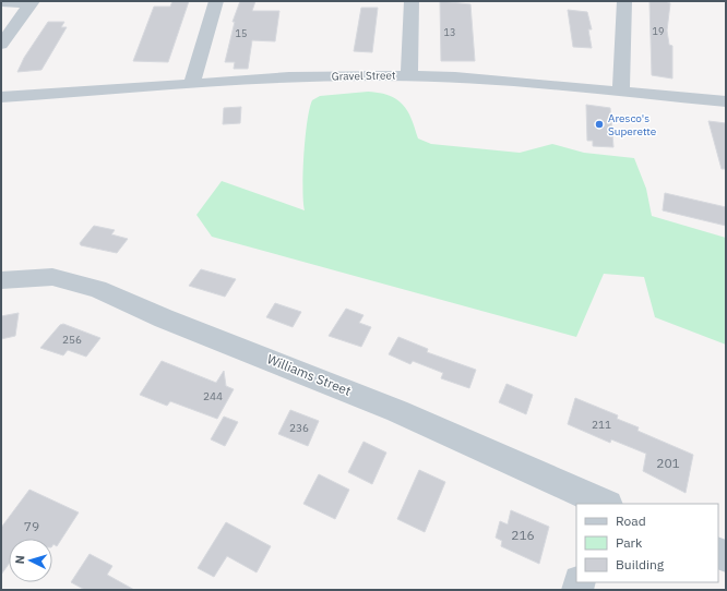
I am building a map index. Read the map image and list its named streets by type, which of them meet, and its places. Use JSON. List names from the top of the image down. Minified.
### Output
{"streets":{"street":["Gravel Street","Williams Street"]},"places":["Aresco's Superette"],"house_numbers":["19","13","15","256","244","211","236","201","79","216"],"legend":["Road","Park","Building"],"north":"left"}
